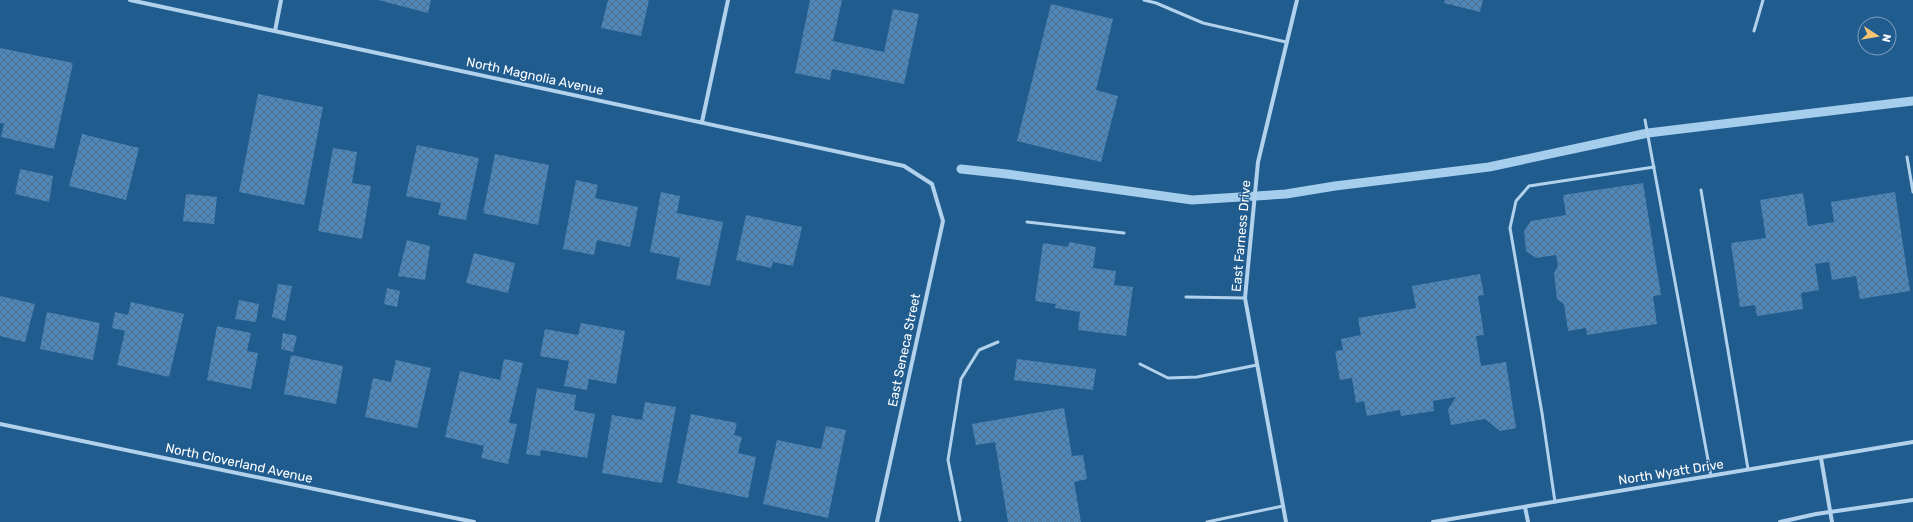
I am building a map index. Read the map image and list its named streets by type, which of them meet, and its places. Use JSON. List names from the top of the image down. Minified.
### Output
{"streets":{"street":["North Magnolia Avenue","East Farness Drive","East Seneca Street","North Cloverland Avenue","North Wyatt Drive"]},"crossings":[["North Magnolia Avenue","East Seneca Street"]],"north":"right"}
